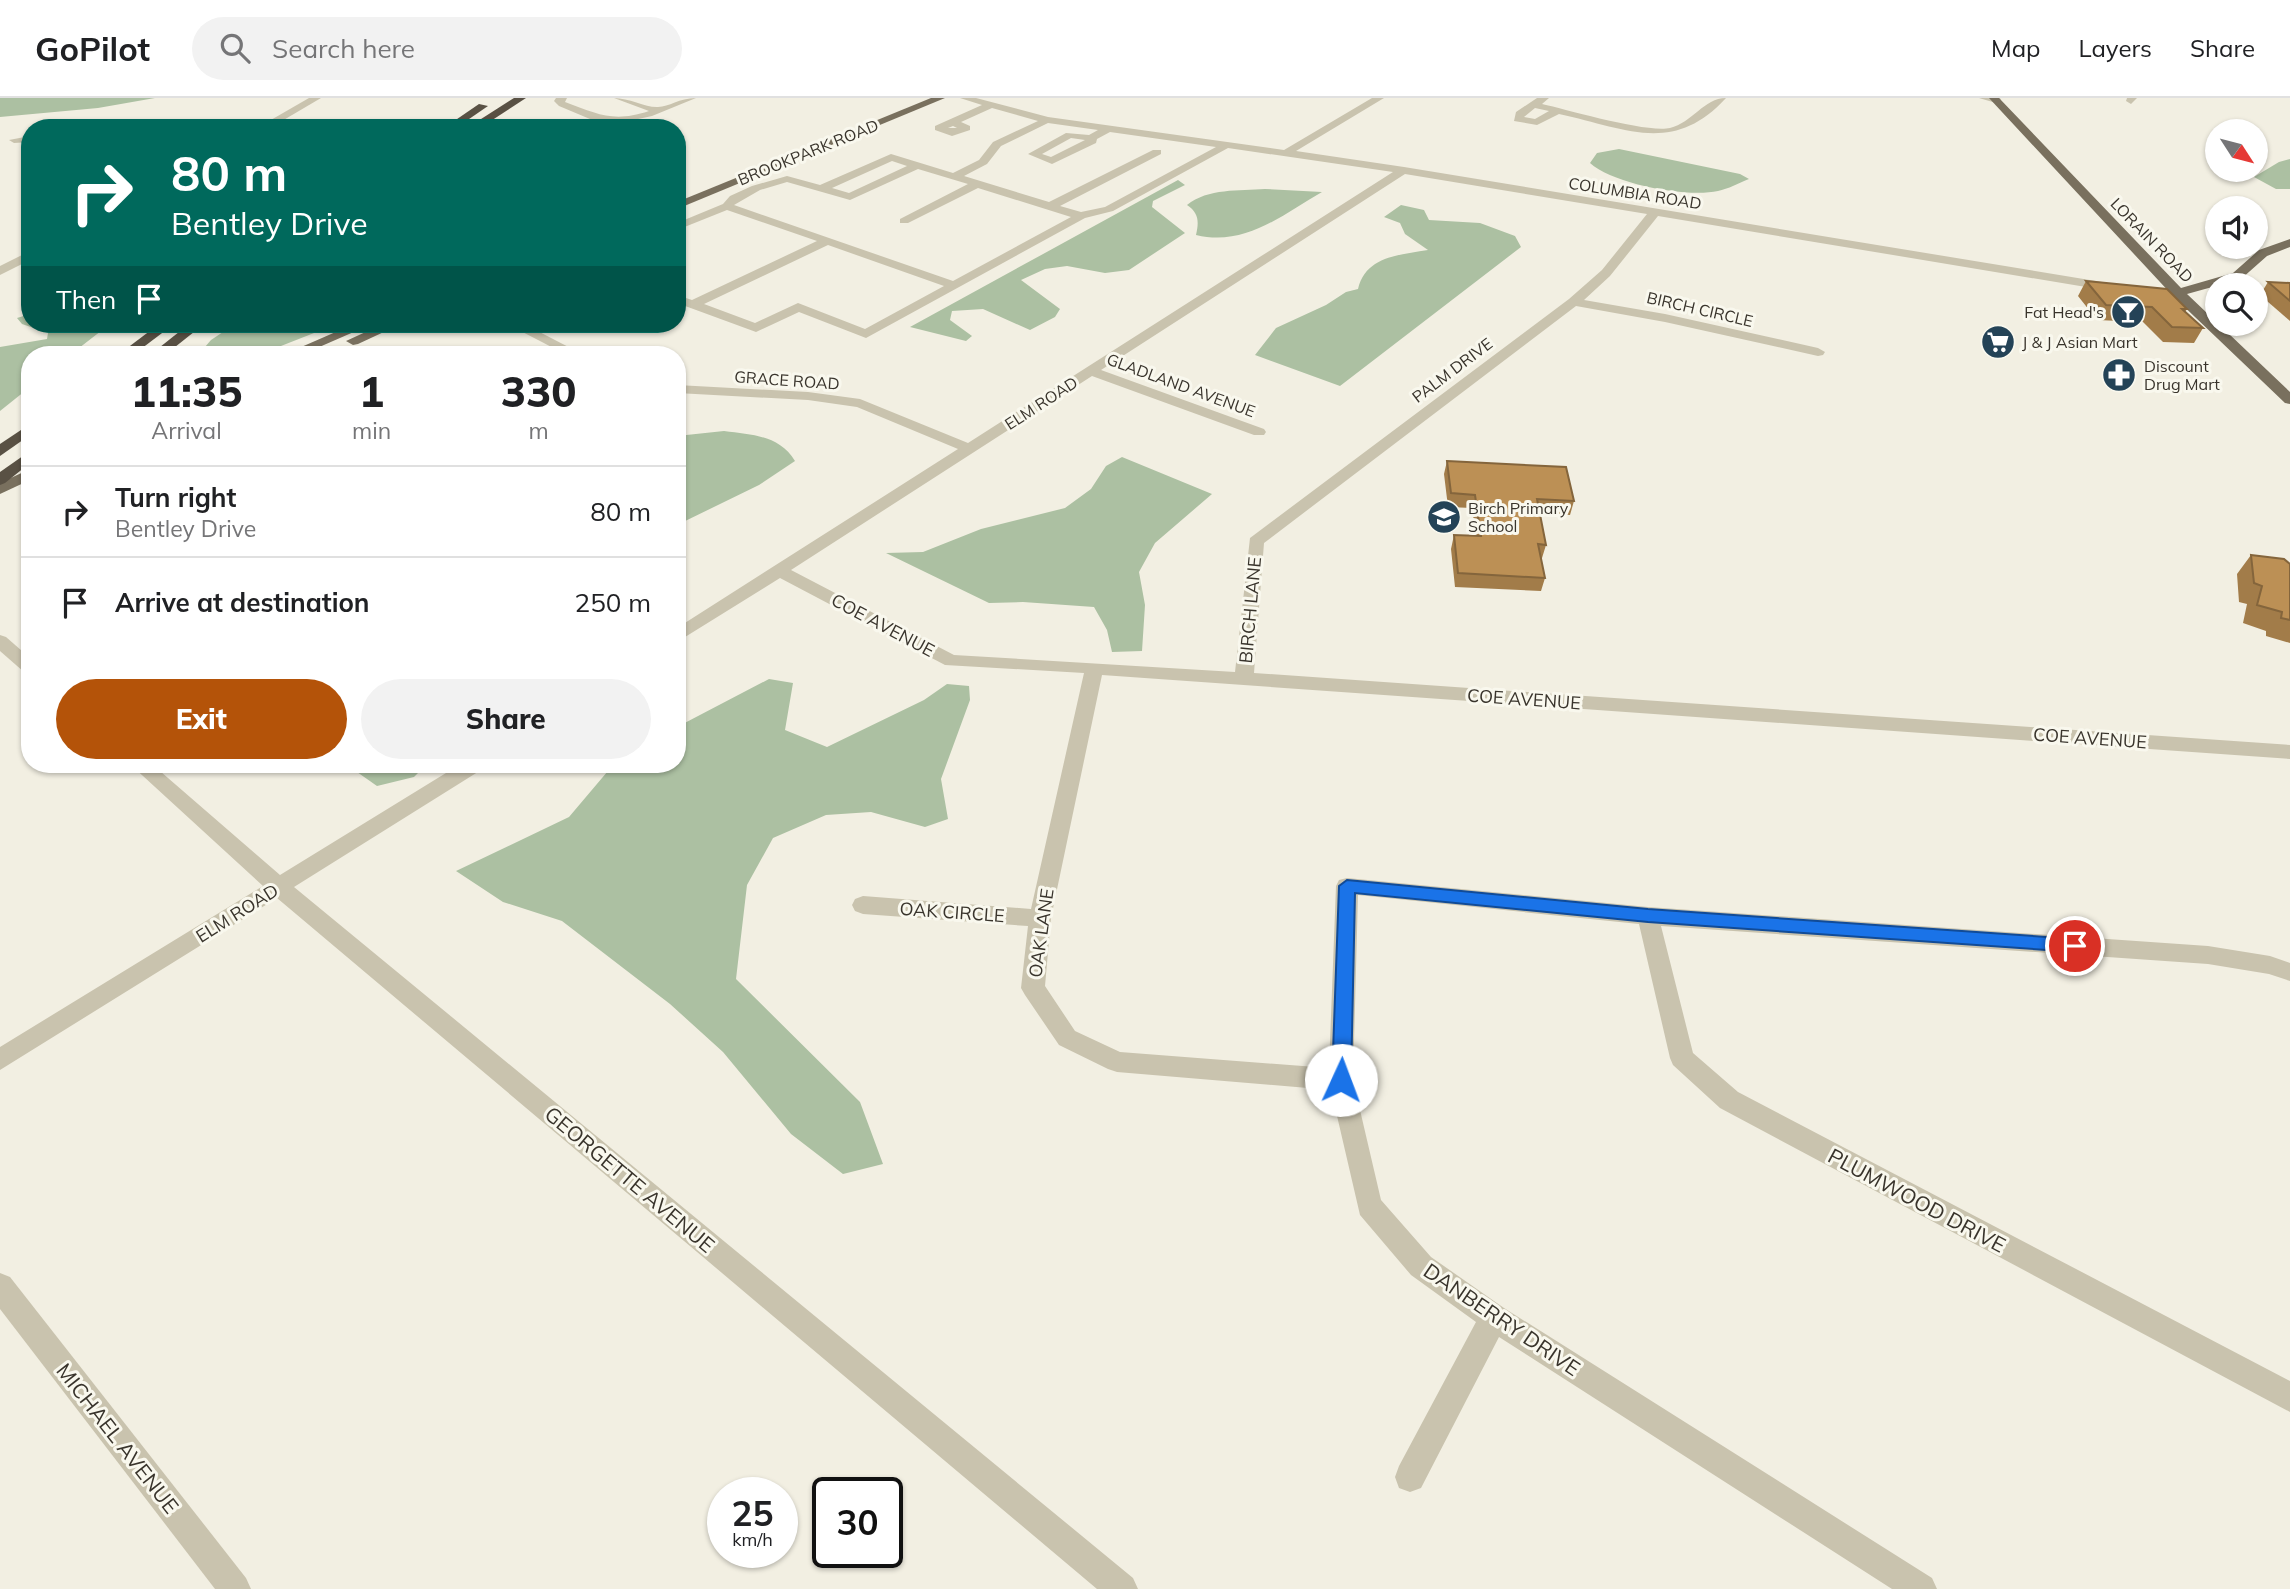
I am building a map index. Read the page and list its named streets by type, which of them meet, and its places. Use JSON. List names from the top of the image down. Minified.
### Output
{"streets":{"main road":["BROOKPARK ROAD","LORAIN ROAD"],"street":["COLUMBIA ROAD","BIRCH CIRCLE","PALM DRIVE","GRACE ROAD","GLADLAND AVENUE","ELM ROAD","BIRCH LANE","COE AVENUE","OAK CIRCLE","OAK LANE","GEORGETTE AVENUE","PLUMWOOD DRIVE","DANBERRY DRIVE","MICHAEL AVENUE"]},"crossings":[["COLUMBIA ROAD","PALM DRIVE"],["COLUMBIA ROAD","ELM ROAD"],["BIRCH CIRCLE","PALM DRIVE"],["PALM DRIVE","BIRCH LANE"],["GRACE ROAD","ELM ROAD"],["GLADLAND AVENUE","ELM ROAD"],["ELM ROAD","COE AVENUE"],["ELM ROAD","GEORGETTE AVENUE"],["BIRCH LANE","COE AVENUE"],["COE AVENUE","OAK LANE"],["OAK CIRCLE","OAK LANE"],["OAK LANE","DANBERRY DRIVE"],["PLUMWOOD DRIVE","DANBERRY DRIVE"]],"places":{"bar":["Fat Head's"],"supermarket":["J & J Asian Mart"],"pharmacy":["Discount Drug Mart"],"school or university":["Birch Primary School"]},"north":"bottom right","page":{"header":"GoPilot","search":"Search here","nav":["Map","Layers","Share"],"turn":["80 m","Bentley Drive"],"then":"Then","eta":["11:35","Arrival","1","min","330","m"],"list":[{"name":"Turn right","note":"Bentley Drive","value":"80 m"},{"name":"Arrive at destination","value":"250 m"}],"buttons":["Exit","Share"],"speed":"25 km/h","limit":"30"}}
